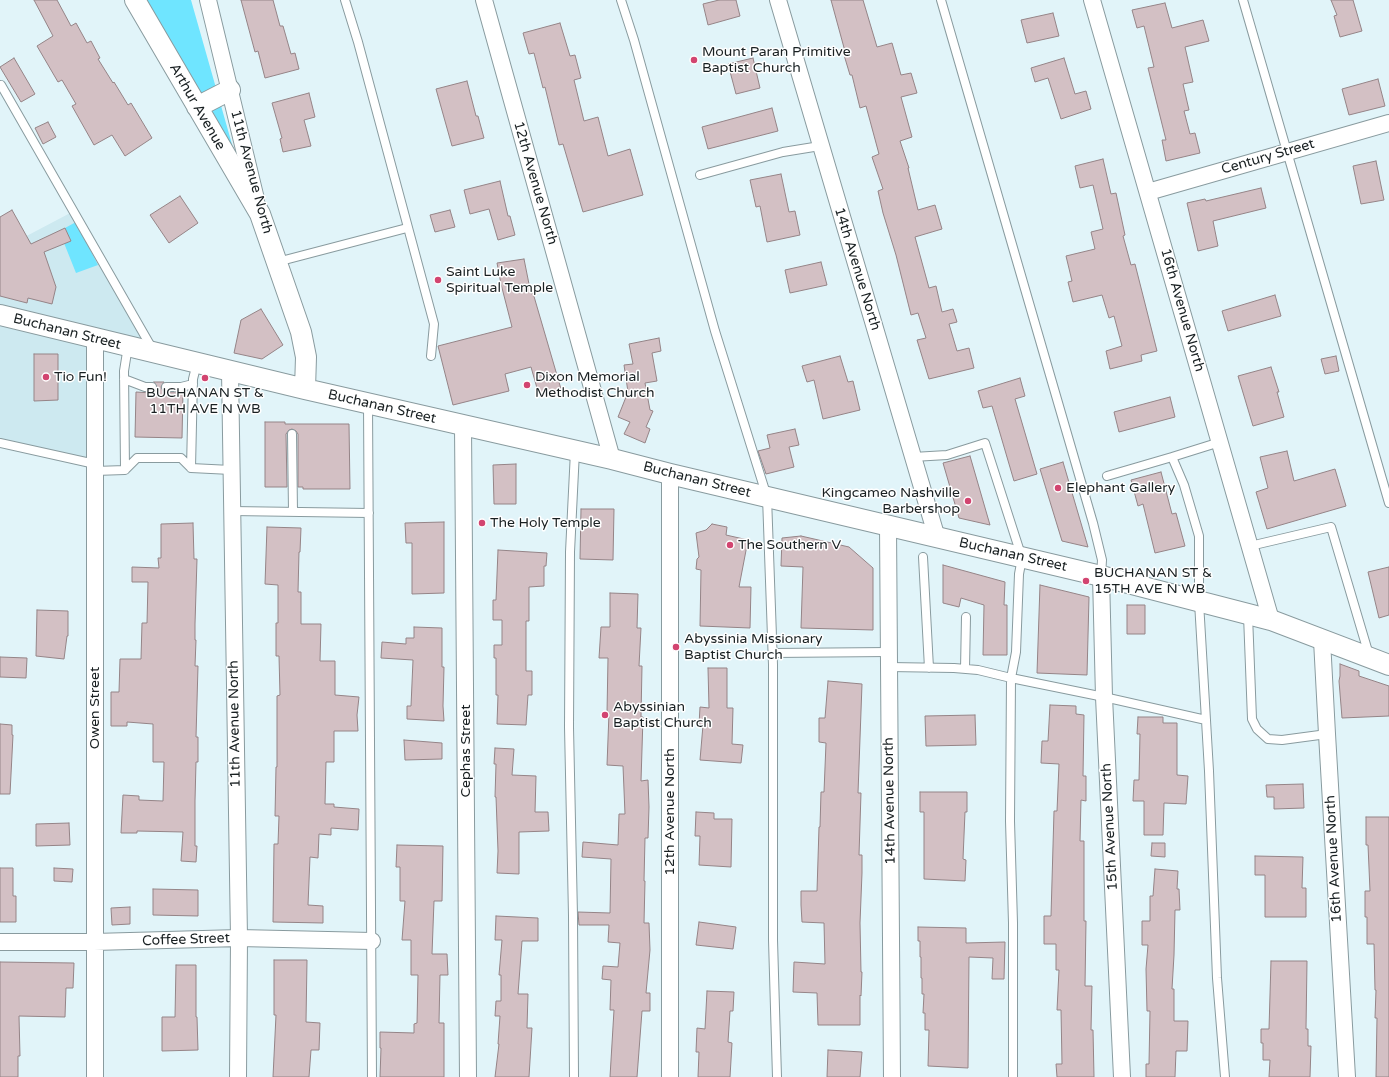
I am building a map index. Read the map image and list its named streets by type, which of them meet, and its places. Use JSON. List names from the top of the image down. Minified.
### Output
{"streets":{"street":["Arthur Avenue","Century Street","11th Avenue North","12th Avenue North","14th Avenue North","16th Avenue North","Buchanan Street","Owen Street","Cephas Street","15th Avenue North","Coffee Street"]},"crossings":[["Arthur Avenue","11th Avenue North"],["Century Street","16th Avenue North"],["11th Avenue North","Buchanan Street"],["11th Avenue North","Coffee Street"],["12th Avenue North","Buchanan Street"],["14th Avenue North","Buchanan Street"],["16th Avenue North","Buchanan Street"],["Buchanan Street","Owen Street"],["Buchanan Street","Cephas Street"],["Buchanan Street","15th Avenue North"],["Owen Street","Coffee Street"]],"places":["Mount Paran Primitive Baptist Church","Saint Luke Spiritual Temple","Tio Fun!","BUCHANAN ST & 11TH AVE N WB","Dixon Memorial Methodist Church","Elephant Gallery","Kingcameo Nashville Barbershop","The Holy Temple","The Southern V","BUCHANAN ST & 15TH AVE N WB","Abyssinia Missionary Baptist Church","Abyssinian Baptist Church"]}
